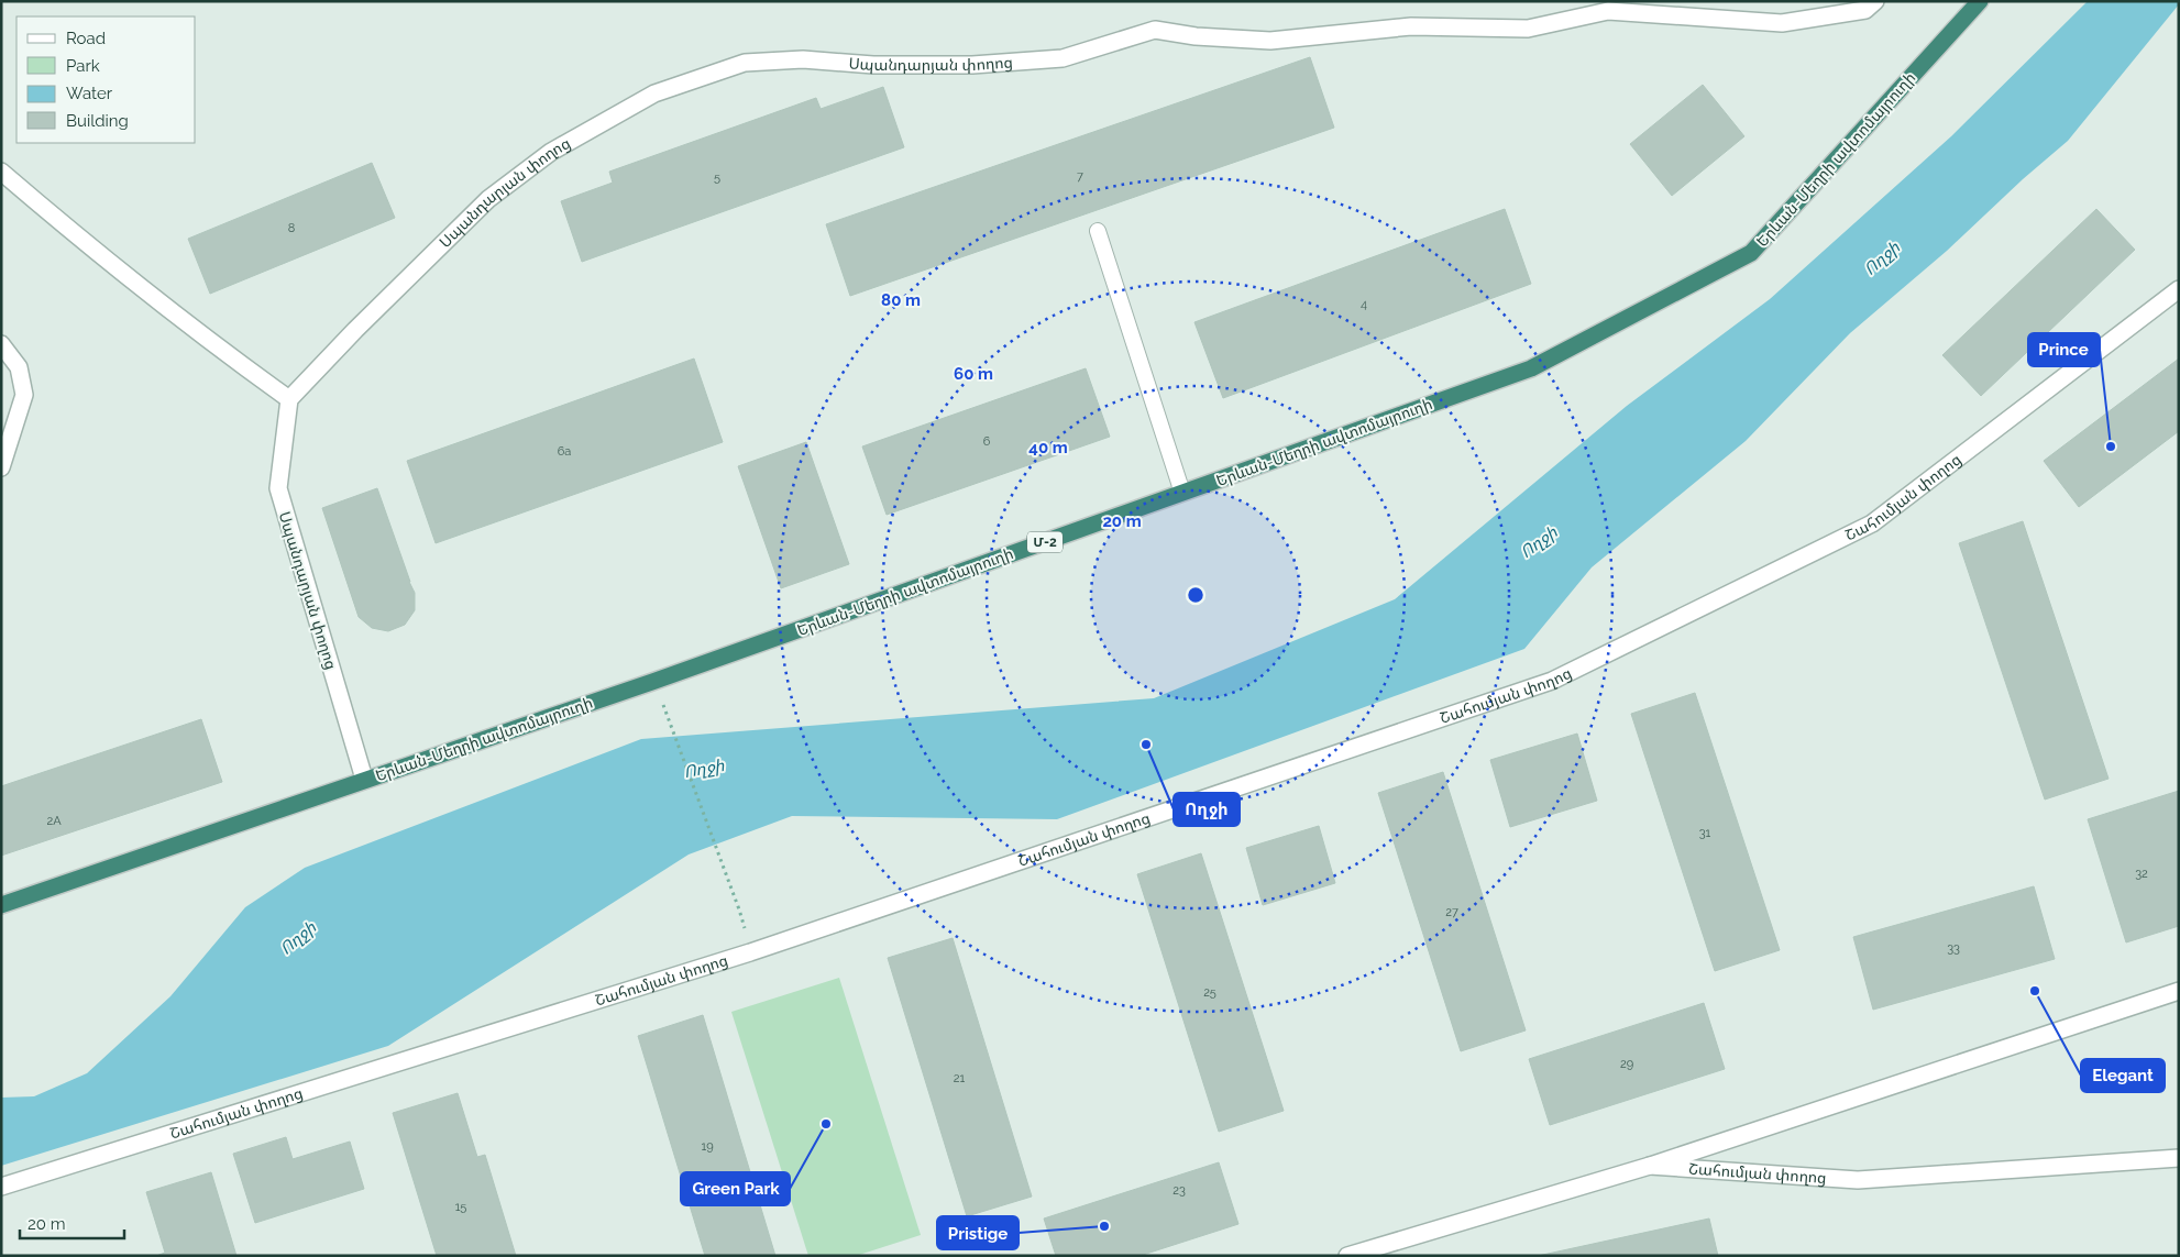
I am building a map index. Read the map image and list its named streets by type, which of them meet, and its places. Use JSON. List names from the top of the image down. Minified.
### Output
{"streets":{"highway":["Երևան-Մեղրի ավտոմայրուղի","Մ-2"],"street":["Սպանդարյան փողոց","Շահումյան փողոց"]},"crossings":[["Սպանդարյան փողոց","Երևան-Մեղրի ավտոմայրուղի"]],"water":["Ողջի"],"places":["Prince","Ողջի","Elegant","Green Park","Pristige"],"house_numbers":["7","5","8","4","6","6a","2A","31","32","27","33","25","29","21","19","23","15"],"legend":["Road","Park","Water","Building"],"scale_bar":"20 m","rings":["80 m","60 m","40 m","20 m"]}
